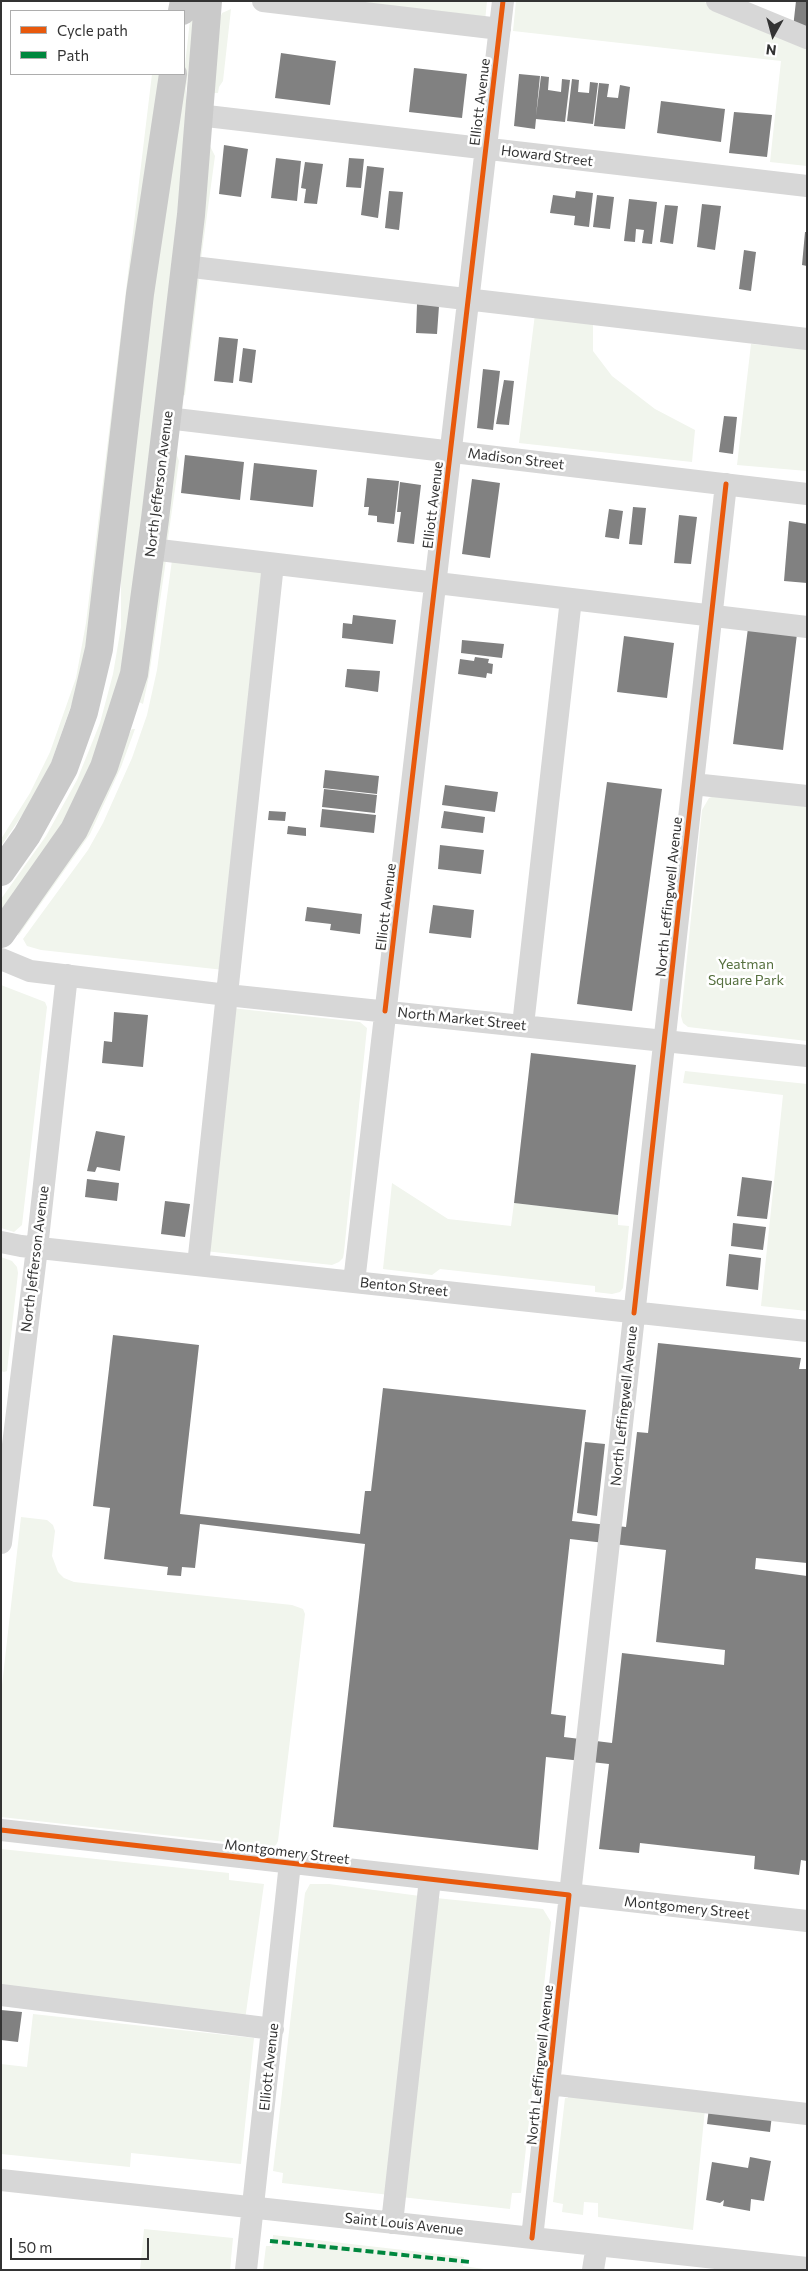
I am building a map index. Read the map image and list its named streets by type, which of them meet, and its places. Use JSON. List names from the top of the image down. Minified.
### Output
{"streets":{"main road":["North Jefferson Avenue"],"street":["Elliott Avenue","Howard Street","Madison Street","North Leffingwell Avenue","North Market Street","Benton Street","Montgomery Street","Saint Louis Avenue"]},"crossings":[["Elliott Avenue","Howard Street"],["Elliott Avenue","Madison Street"],["Elliott Avenue","North Market Street"],["Elliott Avenue","Benton Street"],["Elliott Avenue","Montgomery Street"],["Elliott Avenue","Saint Louis Avenue"],["Howard Street","North Jefferson Avenue"],["Madison Street","North Jefferson Avenue"],["Madison Street","North Leffingwell Avenue"],["North Jefferson Avenue","North Market Street"],["North Jefferson Avenue","Benton Street"],["North Leffingwell Avenue","North Market Street"],["North Leffingwell Avenue","Benton Street"],["North Leffingwell Avenue","Montgomery Street"],["North Leffingwell Avenue","Saint Louis Avenue"]],"parks":["Yeatman Square Park"],"legend":["Cycle path","Path"],"scale_bar":"50 m","north":"bottom"}
